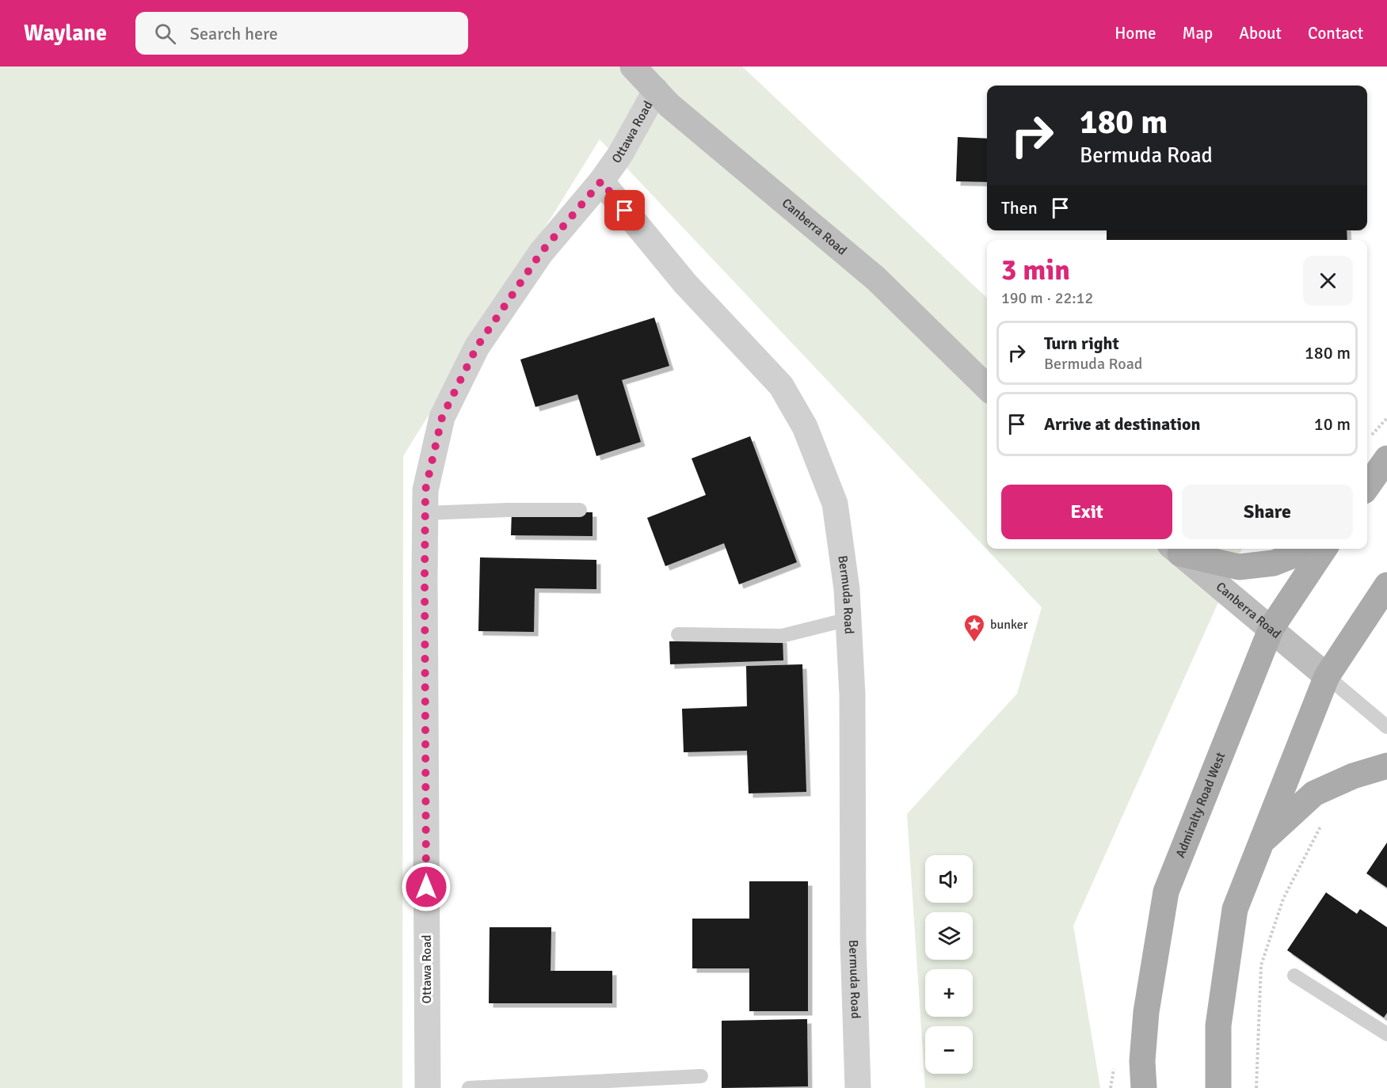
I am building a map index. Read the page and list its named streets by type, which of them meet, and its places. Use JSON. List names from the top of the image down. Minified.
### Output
{"streets":{"main road":["Canberra Road","Admiralty Road West"],"street":["Ottawa Road","Bermuda Road"]},"crossings":[["Ottawa Road","Canberra Road"],["Ottawa Road","Bermuda Road"],["Canberra Road","Admiralty Road West"]],"places":{"place":["bunker"]},"page":{"header":"Waylane","search":"Search here","nav":["Home","Map","About","Contact"],"turn":["180 m","Bermuda Road"],"then":"Then","heading":["3 min","190 m · 22:12"],"list":[{"name":"Turn right","note":"Bermuda Road","value":"180 m"},{"name":"Arrive at destination","value":"10 m"}],"buttons":["Exit","Share"],"map_buttons":["+","−"]}}
